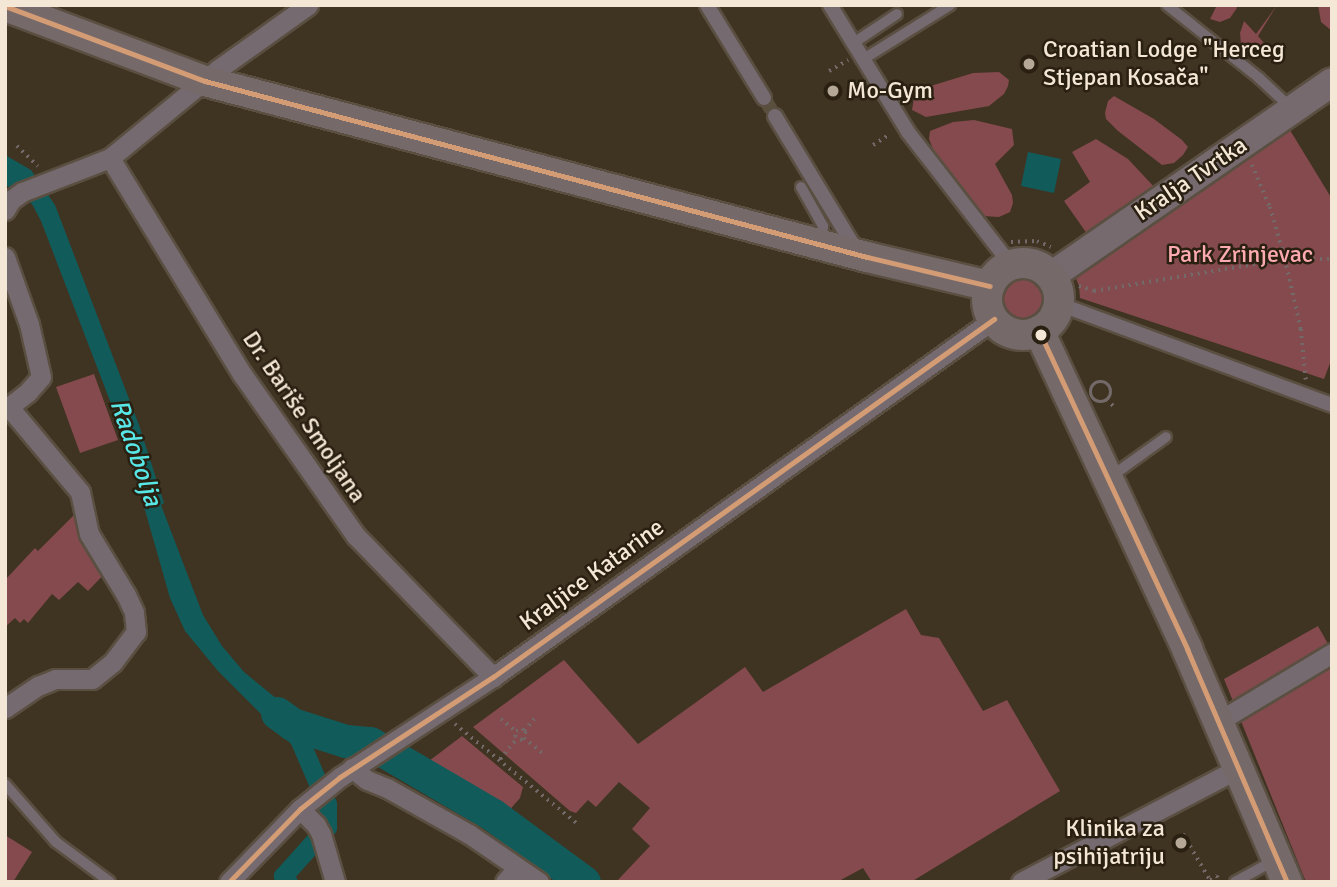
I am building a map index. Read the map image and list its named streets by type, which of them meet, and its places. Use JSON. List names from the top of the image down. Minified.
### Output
{"streets":{"main road":["Kralja Tvrtka"],"street":["Dr. Bariše Smoljana","Kraljice Katarine"]},"crossings":[["Kralja Tvrtka","Kraljice Katarine"],["Dr. Bariše Smoljana","Kraljice Katarine"]],"water":["Radobolja"],"parks":["Park Zrinjevac"],"places":["Croatian Lodge \"Herceg Stjepan Kosača\"","Mo-Gym","Klinika za psihijatriju"]}
